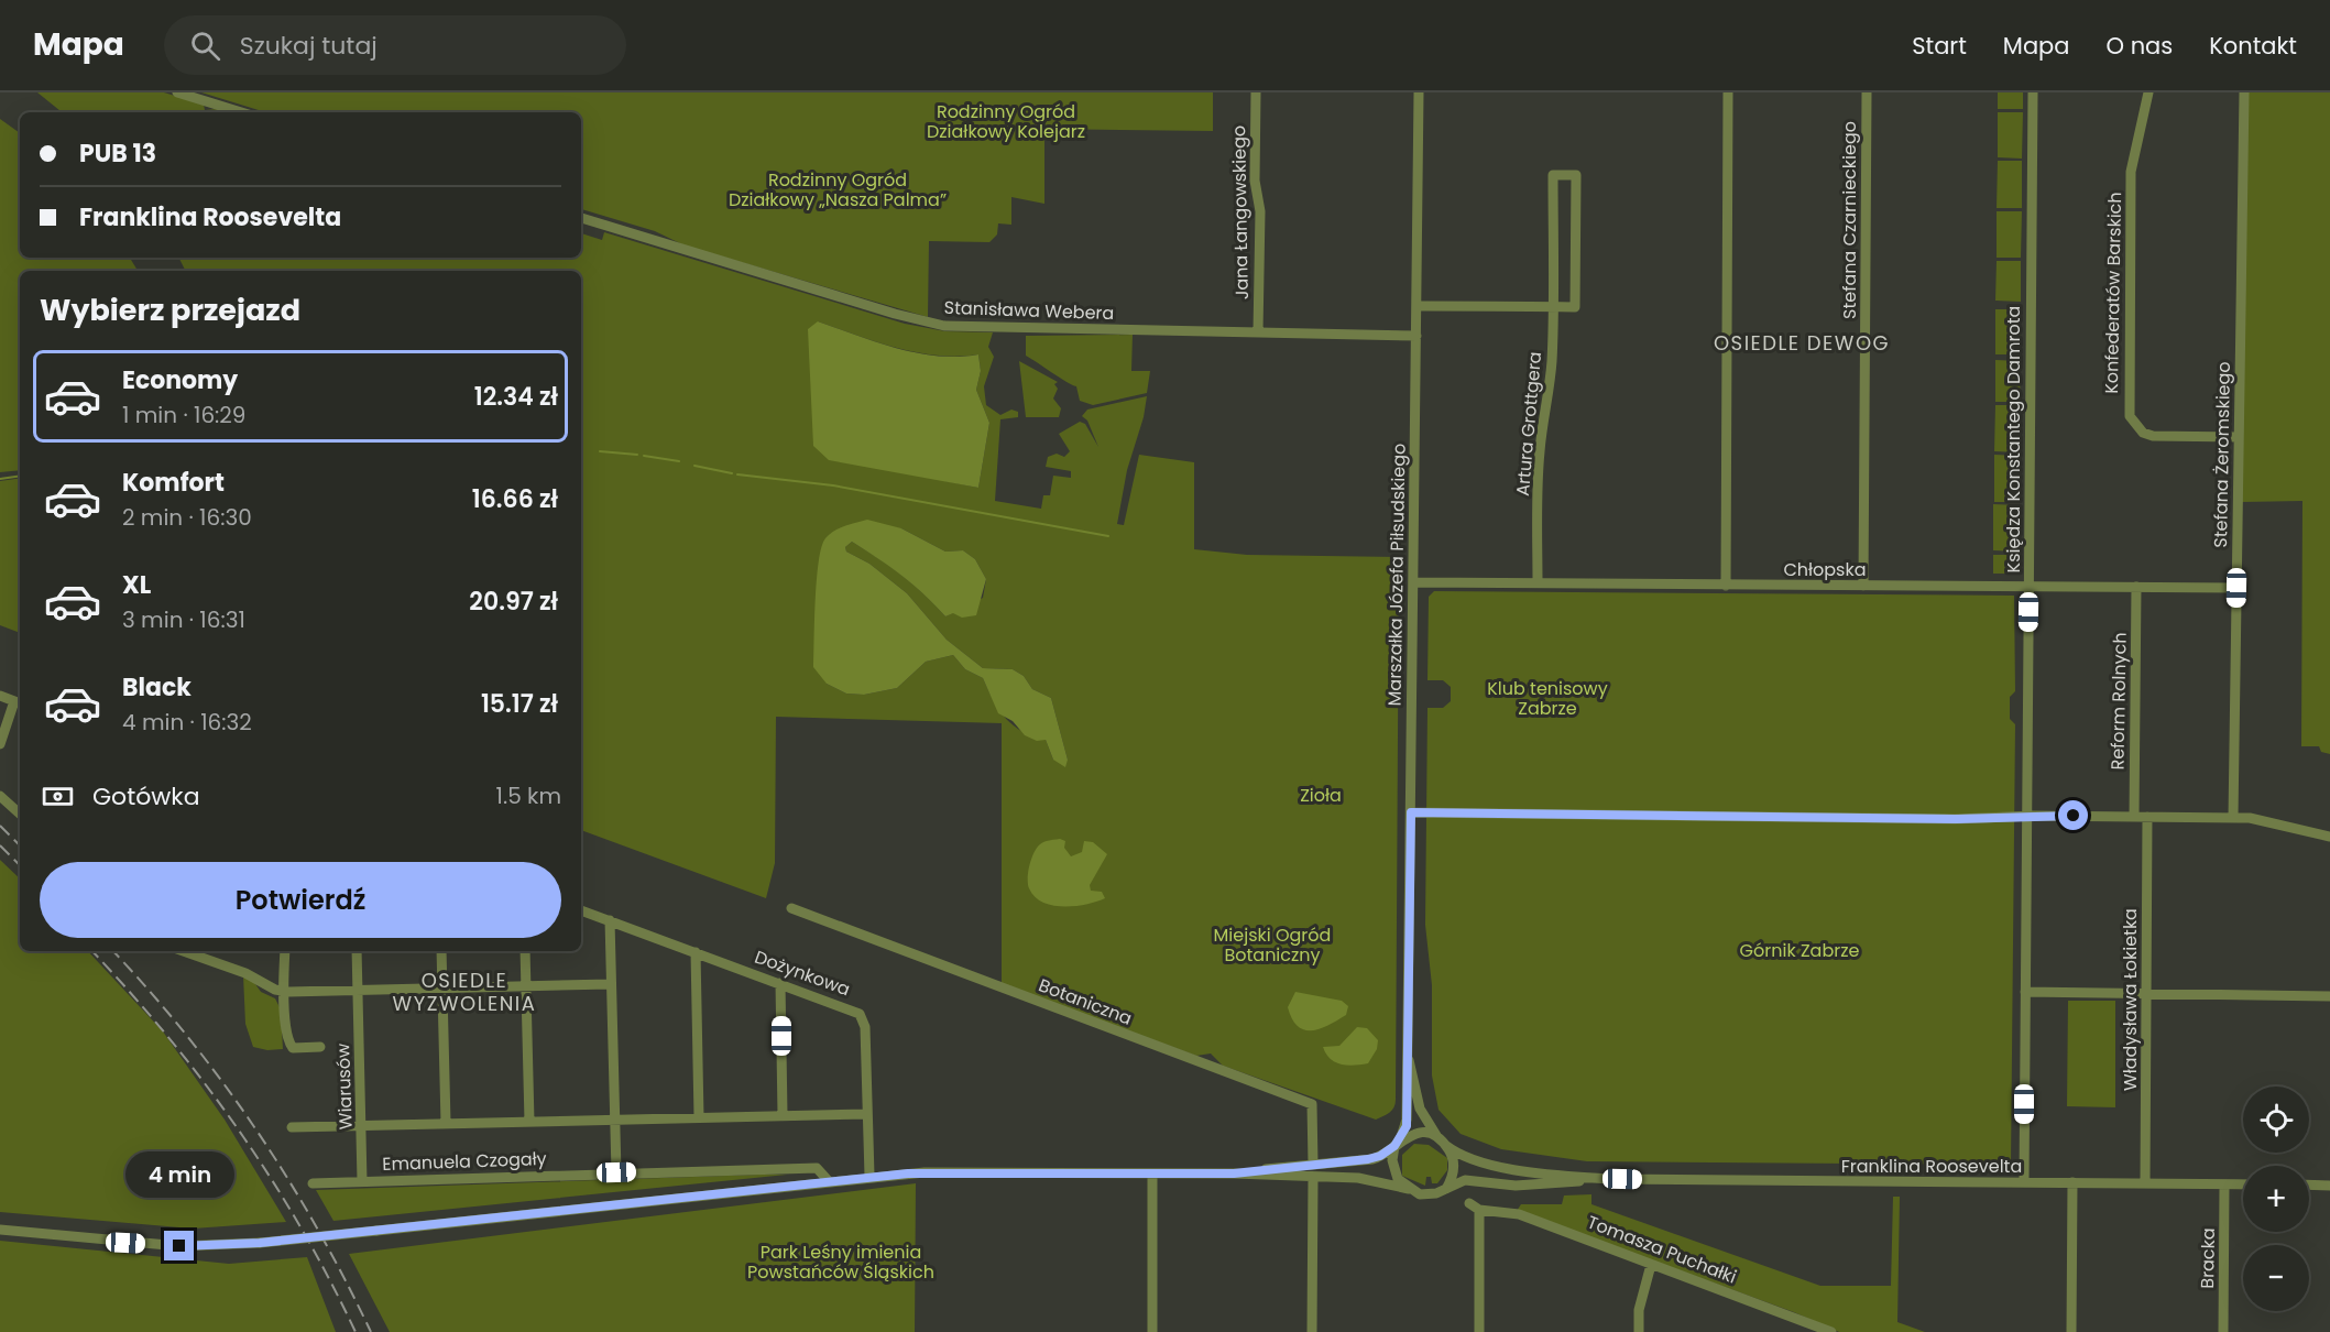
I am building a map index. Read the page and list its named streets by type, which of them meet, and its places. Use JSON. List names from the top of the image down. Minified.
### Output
{"streets":{"street":["Jana Łangowskiego","Stefana Czarnieckiego","Konfederatów Barskich","Stanisława Webera","Artura Grottgera","Księdza Konstantego Damrota","Stefana Żeromskiego","Chłopska","Marszałka Józefa Piłsudskiego","Reform Rolnych","Dożynkowa","Władysława Łokietka","Botaniczna","Wiarusów","Emanuela Czogały","Franklina Roosevelta","Tomasza Puchałki","Bracka"]},"crossings":[["Jana Łangowskiego","Stanisława Webera"],["Stefana Czarnieckiego","Chłopska"],["Konfederatów Barskich","Stefana Żeromskiego"],["Stanisława Webera","Marszałka Józefa Piłsudskiego"],["Artura Grottgera","Chłopska"],["Księdza Konstantego Damrota","Chłopska"],["Księdza Konstantego Damrota","Franklina Roosevelta"],["Stefana Żeromskiego","Chłopska"],["Chłopska","Marszałka Józefa Piłsudskiego"],["Chłopska","Reform Rolnych"],["Marszałka Józefa Piłsudskiego","Franklina Roosevelta"],["Dożynkowa","Emanuela Czogały"],["Władysława Łokietka","Franklina Roosevelta"],["Wiarusów","Emanuela Czogały"],["Franklina Roosevelta","Bracka"]],"districts":["OSIEDLE DEWOG","OSIEDLE WYZWOLENIA"],"parks":["Rodzinny Ogród Działkowy Kolejarz","Rodzinny Ogród Działkowy „Nasza Palma”","Klub tenisowy Zabrze","Zioła","Miejski Ogród Botaniczny","Górnik Zabrze","Park Leśny imienia Powstańców Śląskich"],"page":{"header":"Mapa","search":"Szukaj tutaj","nav":["Start","Mapa","O nas","Kontakt"],"banner":["PUB 13","Franklina Roosevelta"],"heading":"Wybierz przejazd","list":[{"name":"Economy","note":"1 min · 16:29","value":"12.34 zł"},{"name":"Komfort","note":"2 min · 16:30","value":"16.66 zł"},{"name":"XL","note":"3 min · 16:31","value":"20.97 zł"},{"name":"Black","note":"4 min · 16:32","value":"15.17 zł"}],"pay":["Gotówka","1.5 km"],"buttons":"Potwierdź","map_buttons":["+","−"],"bubble":"4 min"}}
